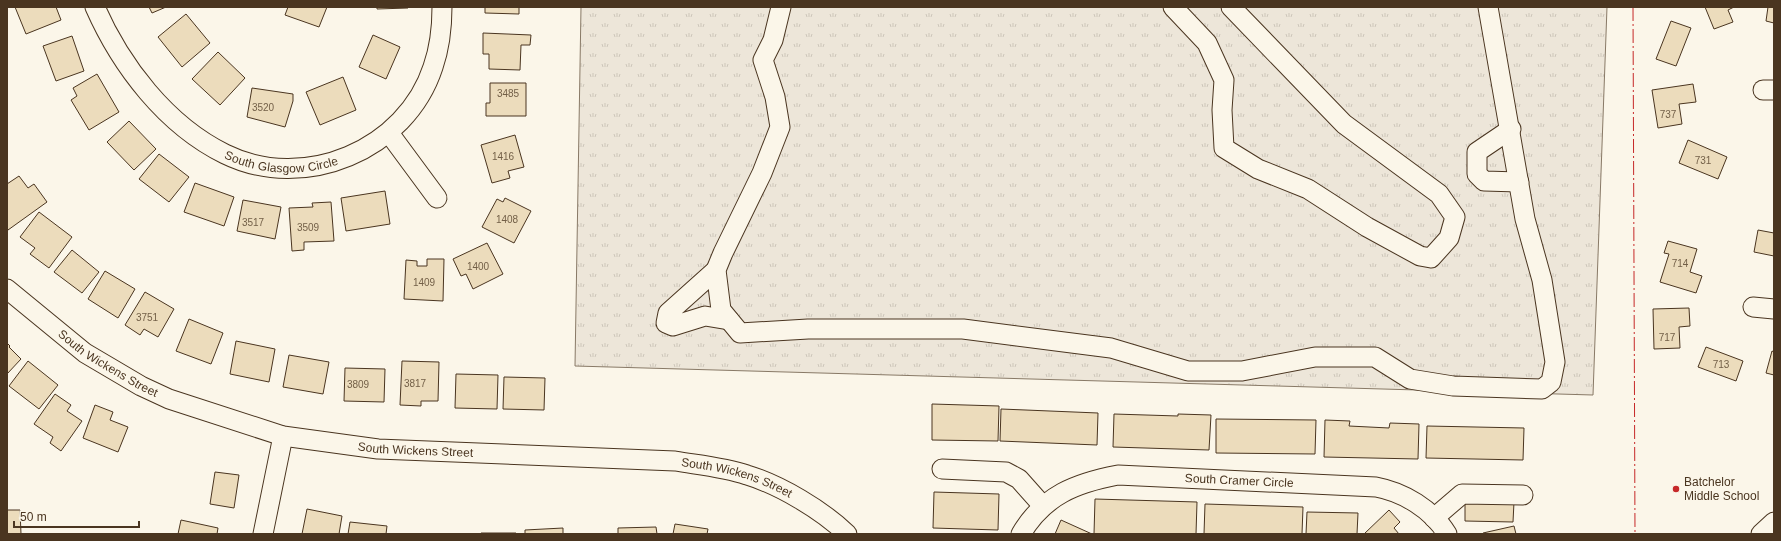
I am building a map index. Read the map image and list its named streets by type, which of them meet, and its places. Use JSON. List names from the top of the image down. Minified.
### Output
{"streets":{"street":["South Glasgow Circle","South Wickens Street","South Cramer Circle"]},"places":["Batchelor Middle School"],"house_numbers":["3485","3520","737","1416","731","1408","3517","3509","714","1400","1409","3751","717","713","3817","3809"],"scale_bar":"50 m"}
